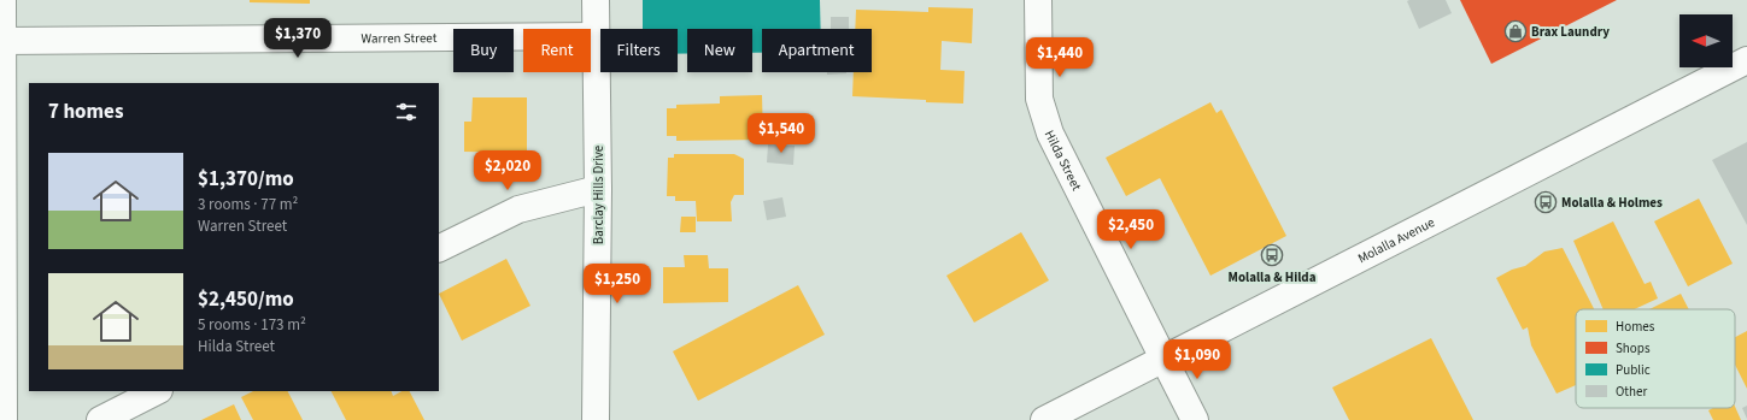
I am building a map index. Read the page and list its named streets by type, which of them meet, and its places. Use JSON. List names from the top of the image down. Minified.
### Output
{"streets":{"street":["Warren Street","Hilda Street","Barclay Hills Drive","Molalla Avenue"]},"crossings":[["Warren Street","Barclay Hills Drive"],["Hilda Street","Molalla Avenue"]],"places":{"shop":["Brax Laundry"],"bus stop":["Molalla & Holmes","Molalla & Hilda"]},"legend":["Homes","Shops","Public","Other"],"north":"left","page":{"price":["$1,370","$1,440","$1,540","$2,020","$2,450","$1,250","$1,090"],"chip":["Buy","Rent","Filters","New","Apartment"],"heading":"7 homes","list":[{"name":"$1,370/mo","note":"3 rooms · 77 m² · Warren Street"},{"name":"$2,450/mo","note":"5 rooms · 173 m² · Hilda Street"}]}}
